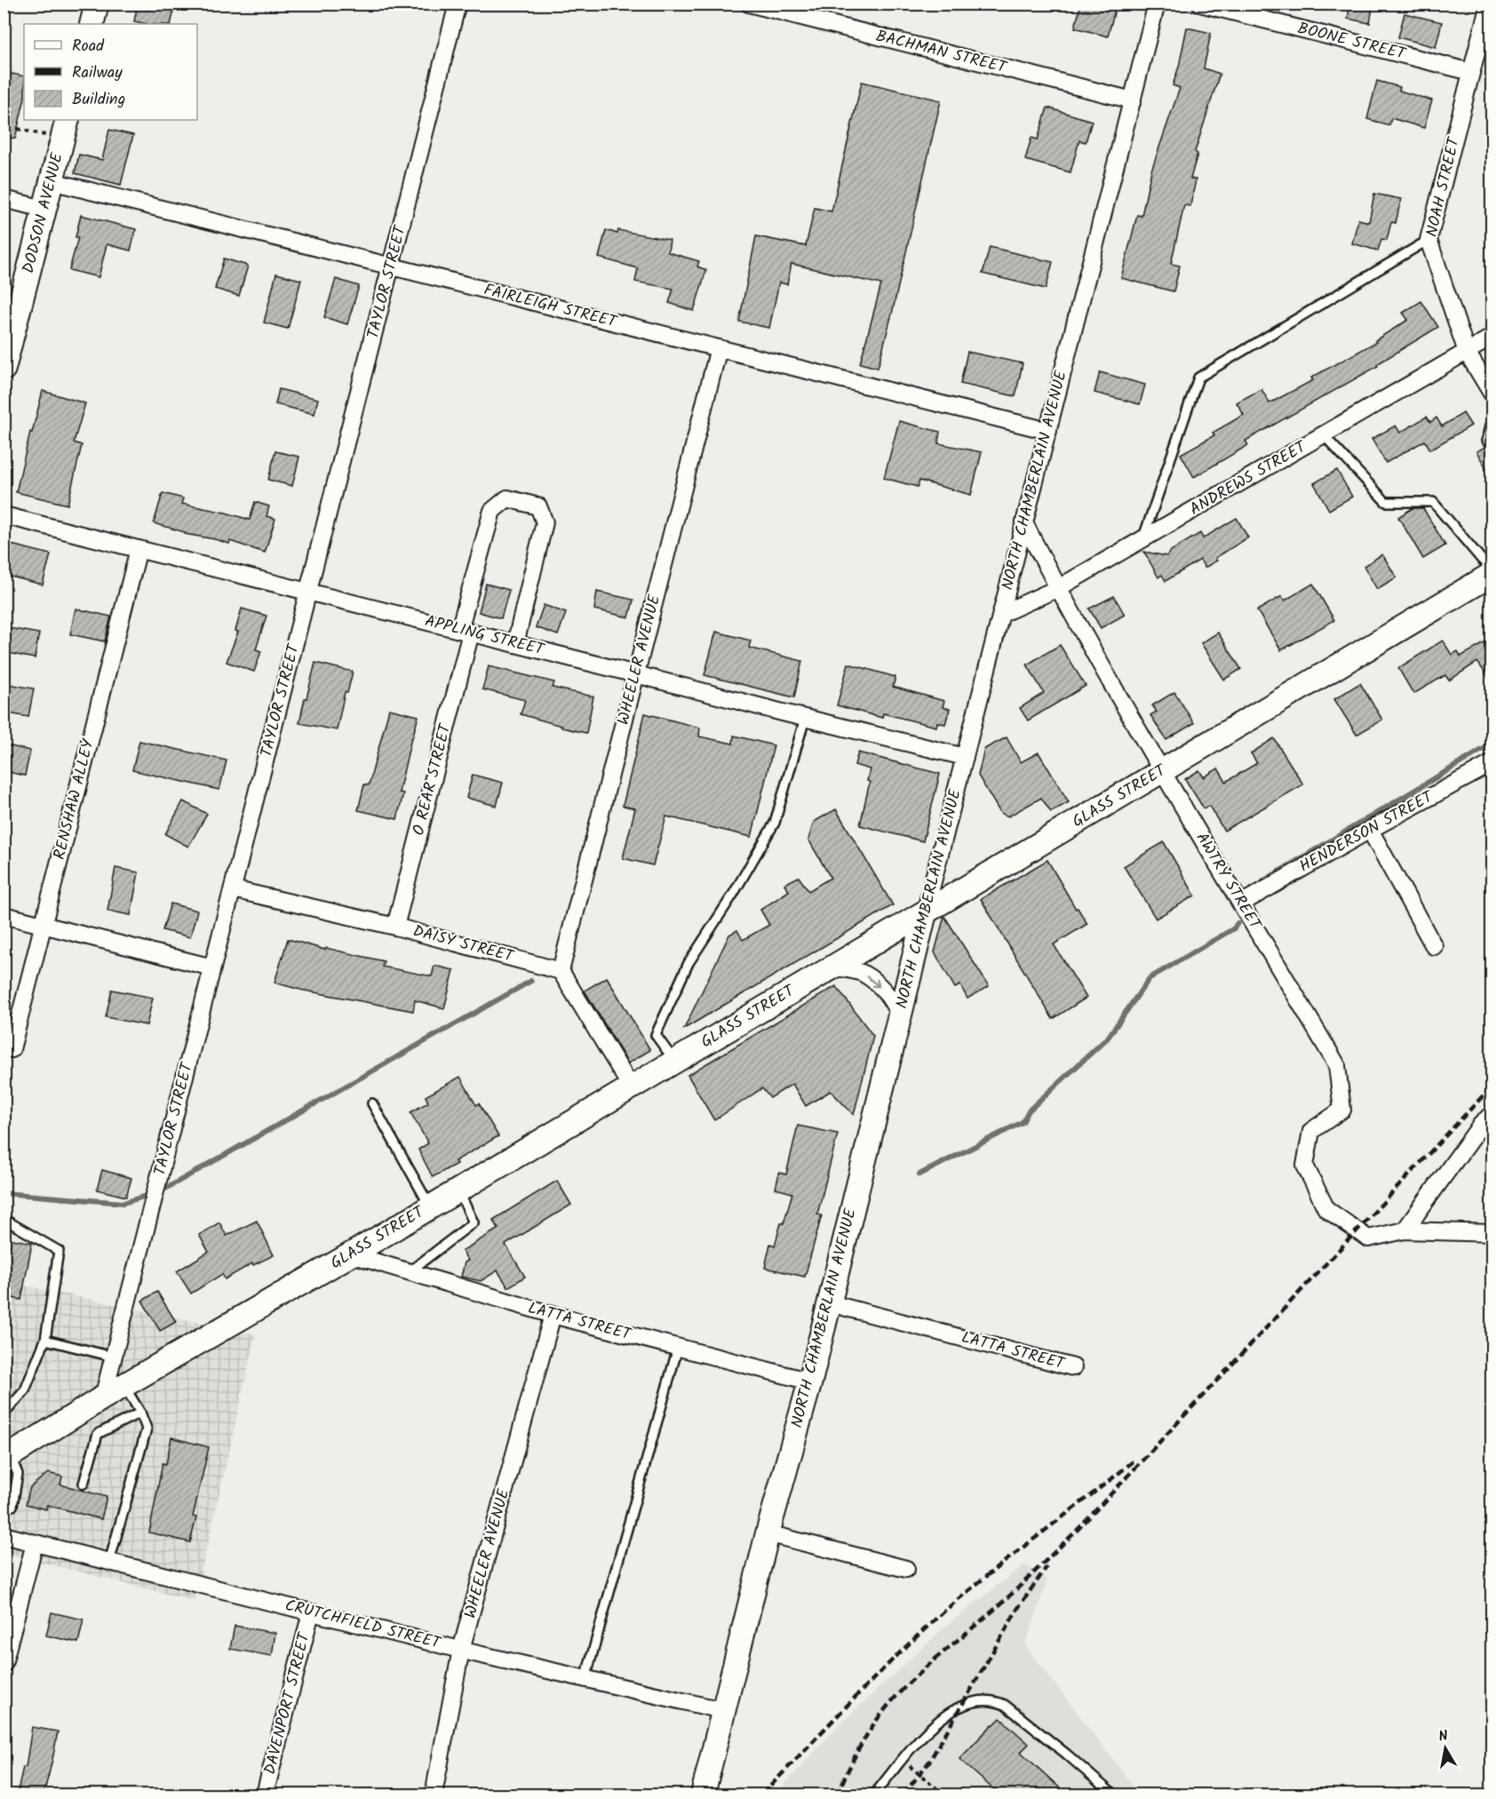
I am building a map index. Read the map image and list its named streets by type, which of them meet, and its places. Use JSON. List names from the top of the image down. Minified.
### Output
{"streets":{"main road":["DODSON AVENUE","NORTH CHAMBERLAIN AVENUE","GLASS STREET"],"street":["BOONE STREET","BACHMAN STREET","NOAH STREET","TAYLOR STREET","FAIRLEIGH STREET","ANDREWS STREET","APPLING STREET","WHEELER AVENUE","O REAR STREET","RENSHAW ALLEY","HENDERSON STREET","AWTRY STREET","DAISY STREET","LATTA STREET","CRUTCHFIELD STREET","DAVENPORT STREET"]},"crossings":[["BOONE STREET","NOAH STREET"],["BACHMAN STREET","NORTH CHAMBERLAIN AVENUE"],["NOAH STREET","ANDREWS STREET"],["DODSON AVENUE","FAIRLEIGH STREET"],["TAYLOR STREET","FAIRLEIGH STREET"],["TAYLOR STREET","APPLING STREET"],["TAYLOR STREET","GLASS STREET"],["TAYLOR STREET","DAISY STREET"],["FAIRLEIGH STREET","NORTH CHAMBERLAIN AVENUE"],["FAIRLEIGH STREET","WHEELER AVENUE"],["ANDREWS STREET","NORTH CHAMBERLAIN AVENUE"],["ANDREWS STREET","AWTRY STREET"],["NORTH CHAMBERLAIN AVENUE","APPLING STREET"],["NORTH CHAMBERLAIN AVENUE","GLASS STREET"],["NORTH CHAMBERLAIN AVENUE","AWTRY STREET"],["NORTH CHAMBERLAIN AVENUE","LATTA STREET"],["NORTH CHAMBERLAIN AVENUE","CRUTCHFIELD STREET"],["APPLING STREET","WHEELER AVENUE"],["APPLING STREET","O REAR STREET"],["APPLING STREET","RENSHAW ALLEY"],["WHEELER AVENUE","DAISY STREET"],["WHEELER AVENUE","LATTA STREET"],["WHEELER AVENUE","CRUTCHFIELD STREET"],["O REAR STREET","DAISY STREET"],["GLASS STREET","AWTRY STREET"],["GLASS STREET","LATTA STREET"],["HENDERSON STREET","AWTRY STREET"],["CRUTCHFIELD STREET","DAVENPORT STREET"]],"legend":["Road","Railway","Building"],"north":"top"}
